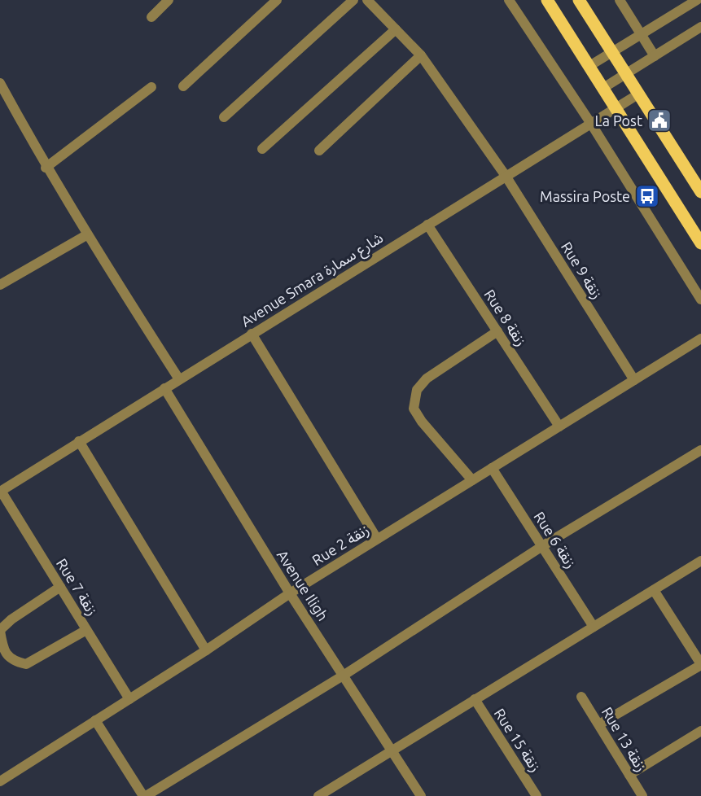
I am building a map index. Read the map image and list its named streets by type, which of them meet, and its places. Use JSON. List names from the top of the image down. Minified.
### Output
{"streets":{"street":["Rue 9 زنقة","Avenue Smara شارع سمارة","Rue 8 زنقة","Rue 6 زنقة","Rue 2 زنقة","Avenue Iligh","Rue 7 زنقة","Rue 13 زنقة","Rue 15 زنقة"]},"crossings":[["Rue 9 زنقة","Avenue Smara شارع سمارة"],["Rue 9 زنقة","Rue 2 زنقة"],["Avenue Smara شارع سمارة","Rue 8 زنقة"],["Avenue Smara شارع سمارة","Avenue Iligh"],["Avenue Smara شارع سمارة","Rue 7 زنقة"],["Rue 8 زنقة","Rue 2 زنقة"],["Rue 6 زنقة","Rue 2 زنقة"],["Rue 2 زنقة","Avenue Iligh"],["Rue 2 زنقة","Rue 7 زنقة"]],"places":{"public building":["La Post"],"bus stop":["Massira Poste"]}}
